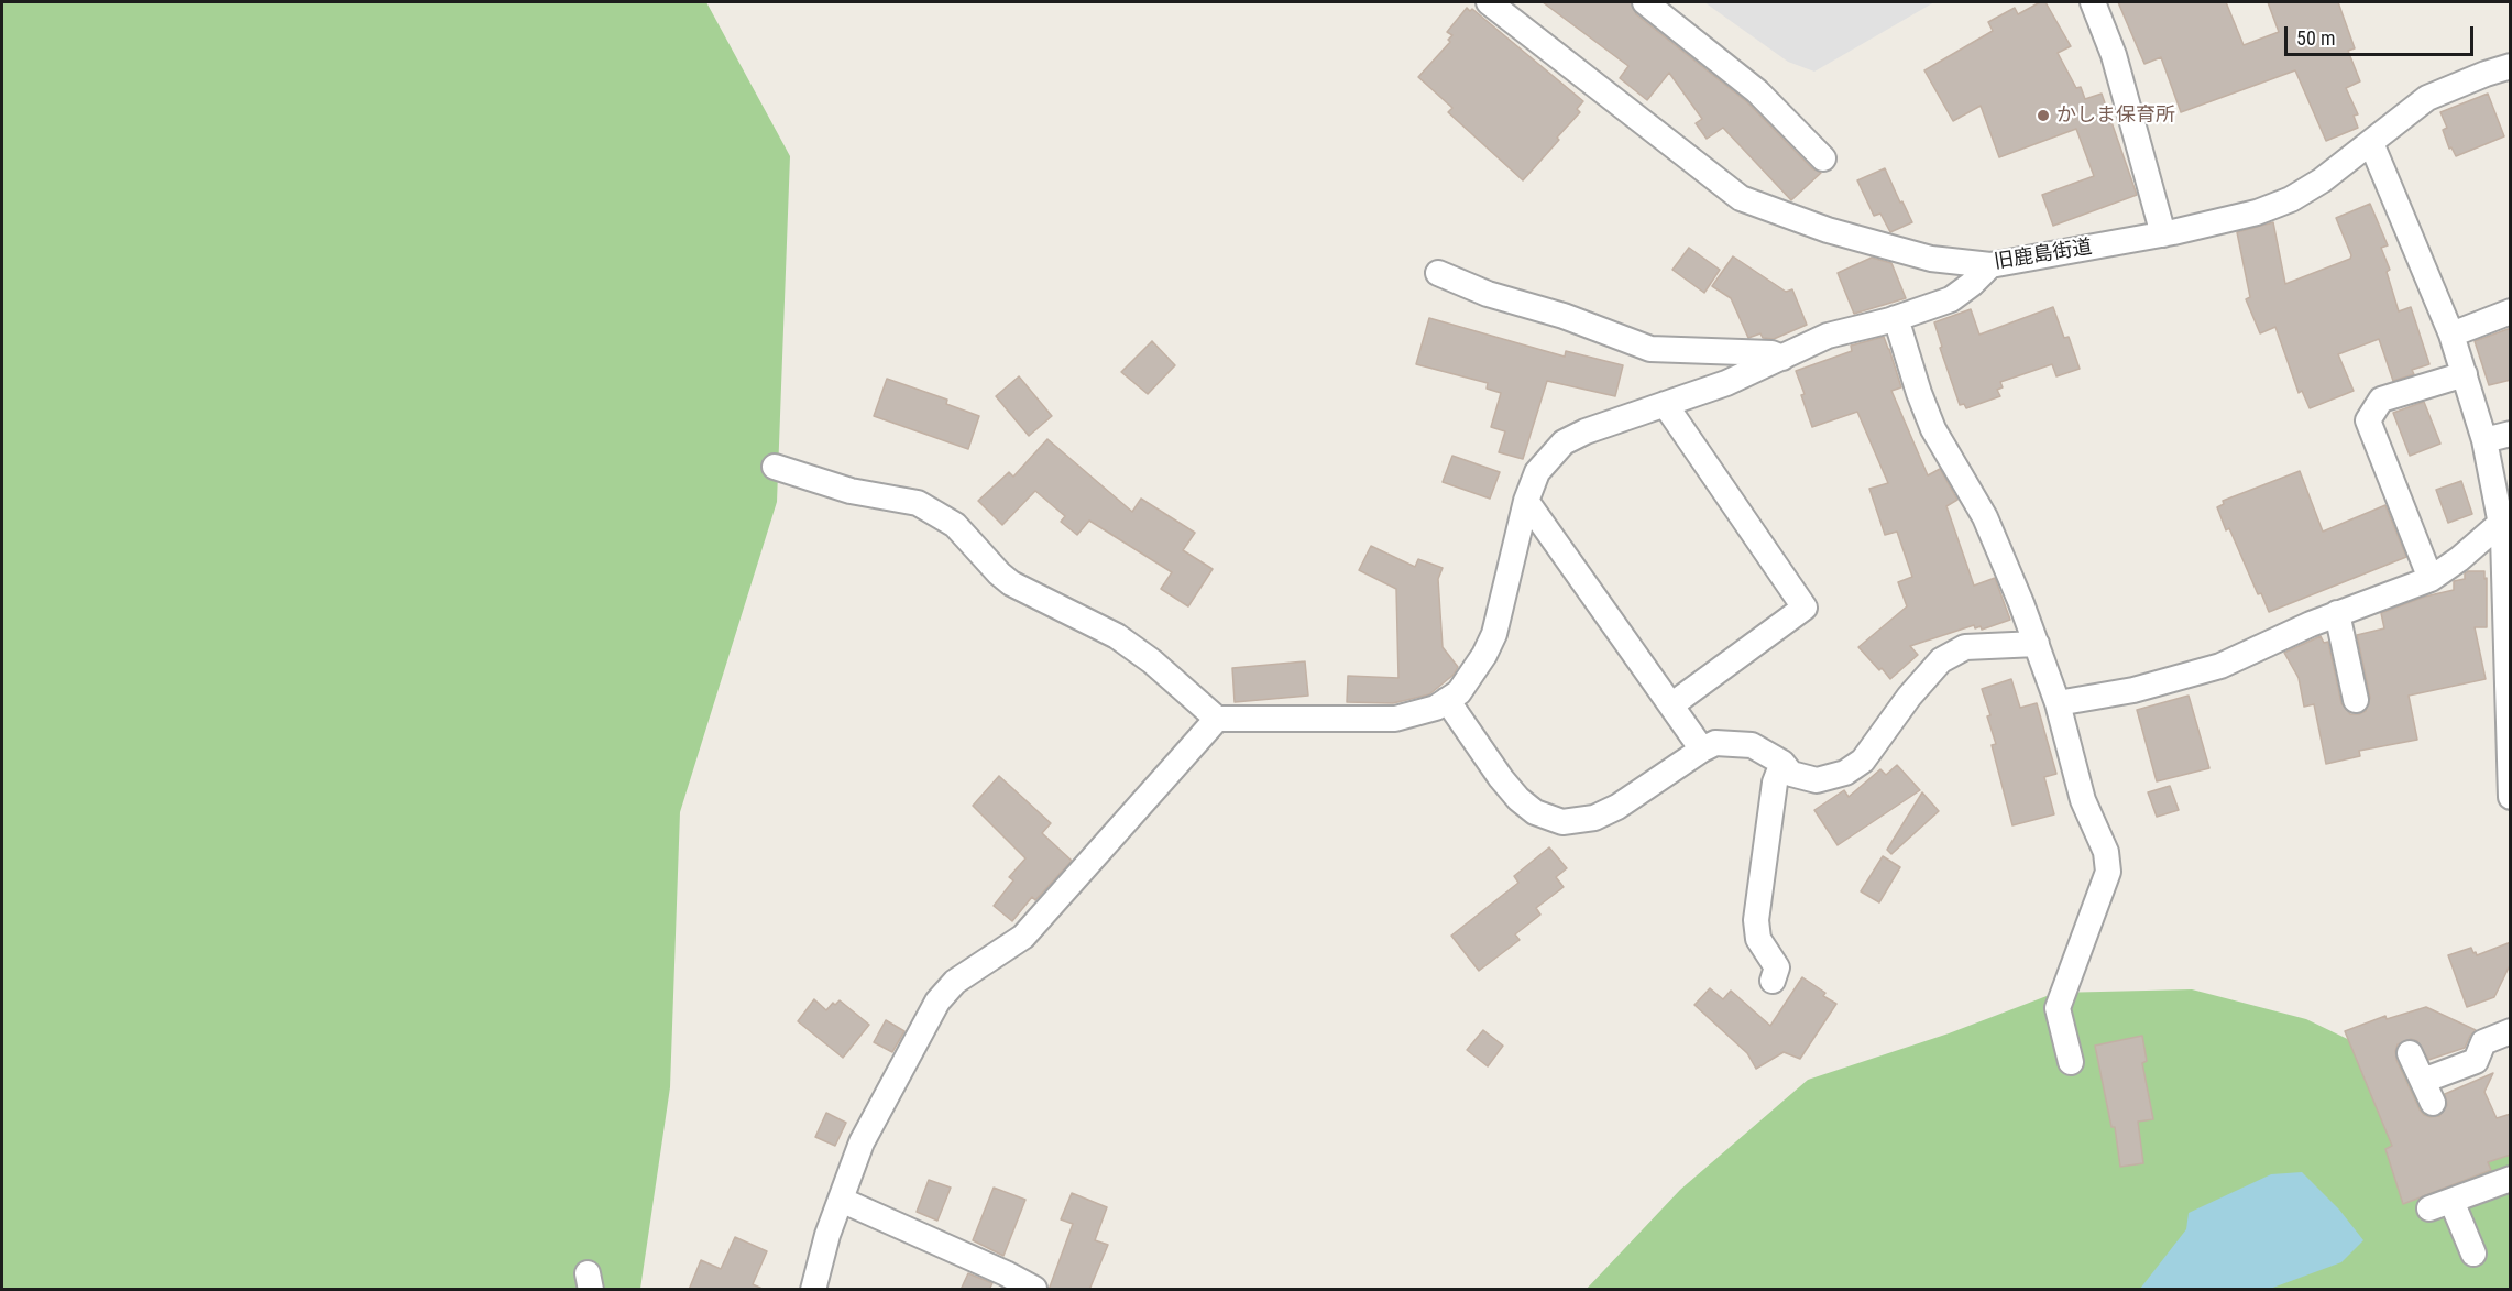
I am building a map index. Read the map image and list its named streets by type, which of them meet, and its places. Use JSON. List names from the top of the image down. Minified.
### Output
{"streets":{"street":["旧鹿島街道"]},"places":["かしま保育所"],"scale_bar":"50 m"}
